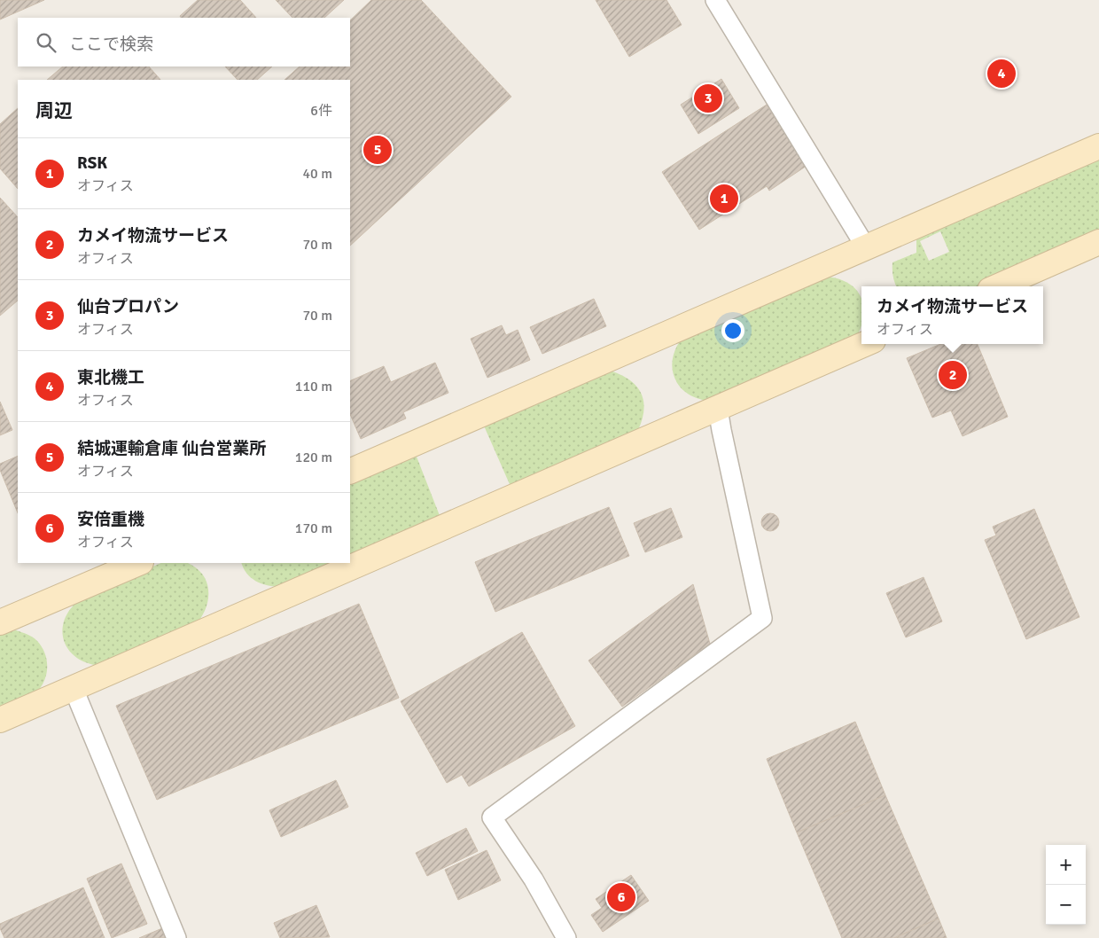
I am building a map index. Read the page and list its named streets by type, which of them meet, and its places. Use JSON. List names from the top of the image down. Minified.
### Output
{"page":{"search":"ここで検索","pins":["4","3","5","1","2","6"],"heading":["周辺","6件"],"list":[{"mark":"1","name":"RSK","note":"オフィス","value":"40 m"},{"mark":"2","name":"カメイ物流サービス","note":"オフィス","value":"70 m"},{"mark":"3","name":"仙台プロパン","note":"オフィス","value":"70 m"},{"mark":"4","name":"東北機工","note":"オフィス","value":"110 m"},{"mark":"5","name":"結城運輸倉庫 仙台営業所","note":"オフィス","value":"120 m"},{"mark":"6","name":"安倍重機","note":"オフィス","value":"170 m"}],"popup":["カメイ物流サービス","オフィス"],"map_buttons":["+","−"]}}
